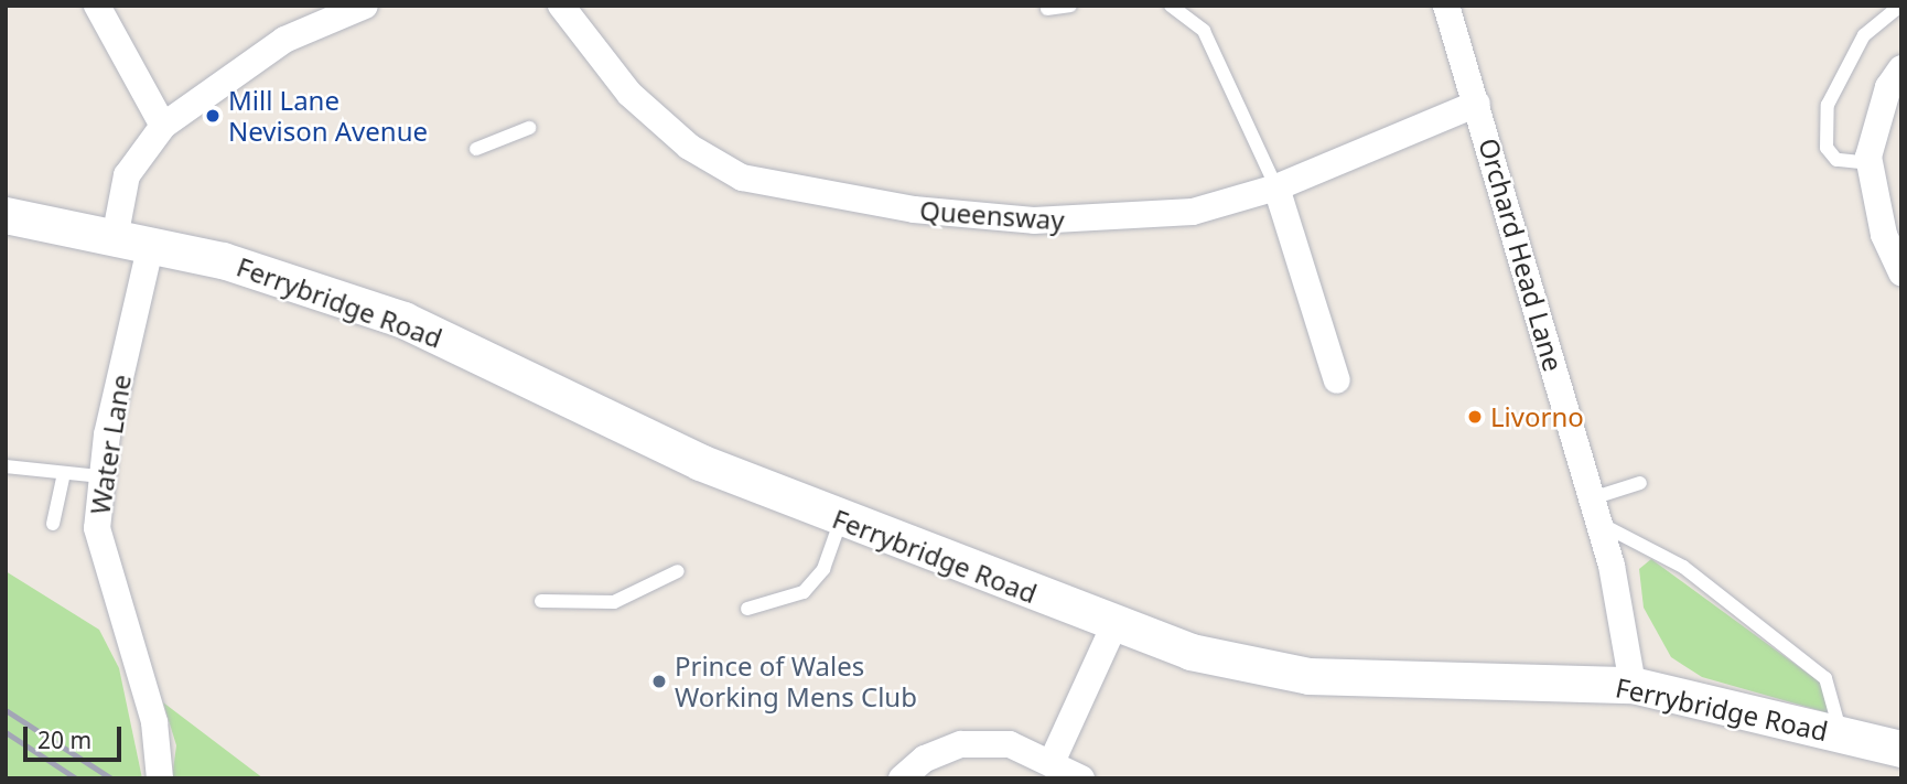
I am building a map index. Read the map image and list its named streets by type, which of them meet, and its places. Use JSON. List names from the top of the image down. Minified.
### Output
{"streets":{"street":["Queensway","Orchard Head Lane","Ferrybridge Road","Water Lane"]},"crossings":[["Queensway","Orchard Head Lane"],["Orchard Head Lane","Ferrybridge Road"],["Ferrybridge Road","Water Lane"]],"places":["Mill Lane Nevison Avenue","Livorno","Prince of Wales Working Mens Club"],"scale_bar":"20 m"}
